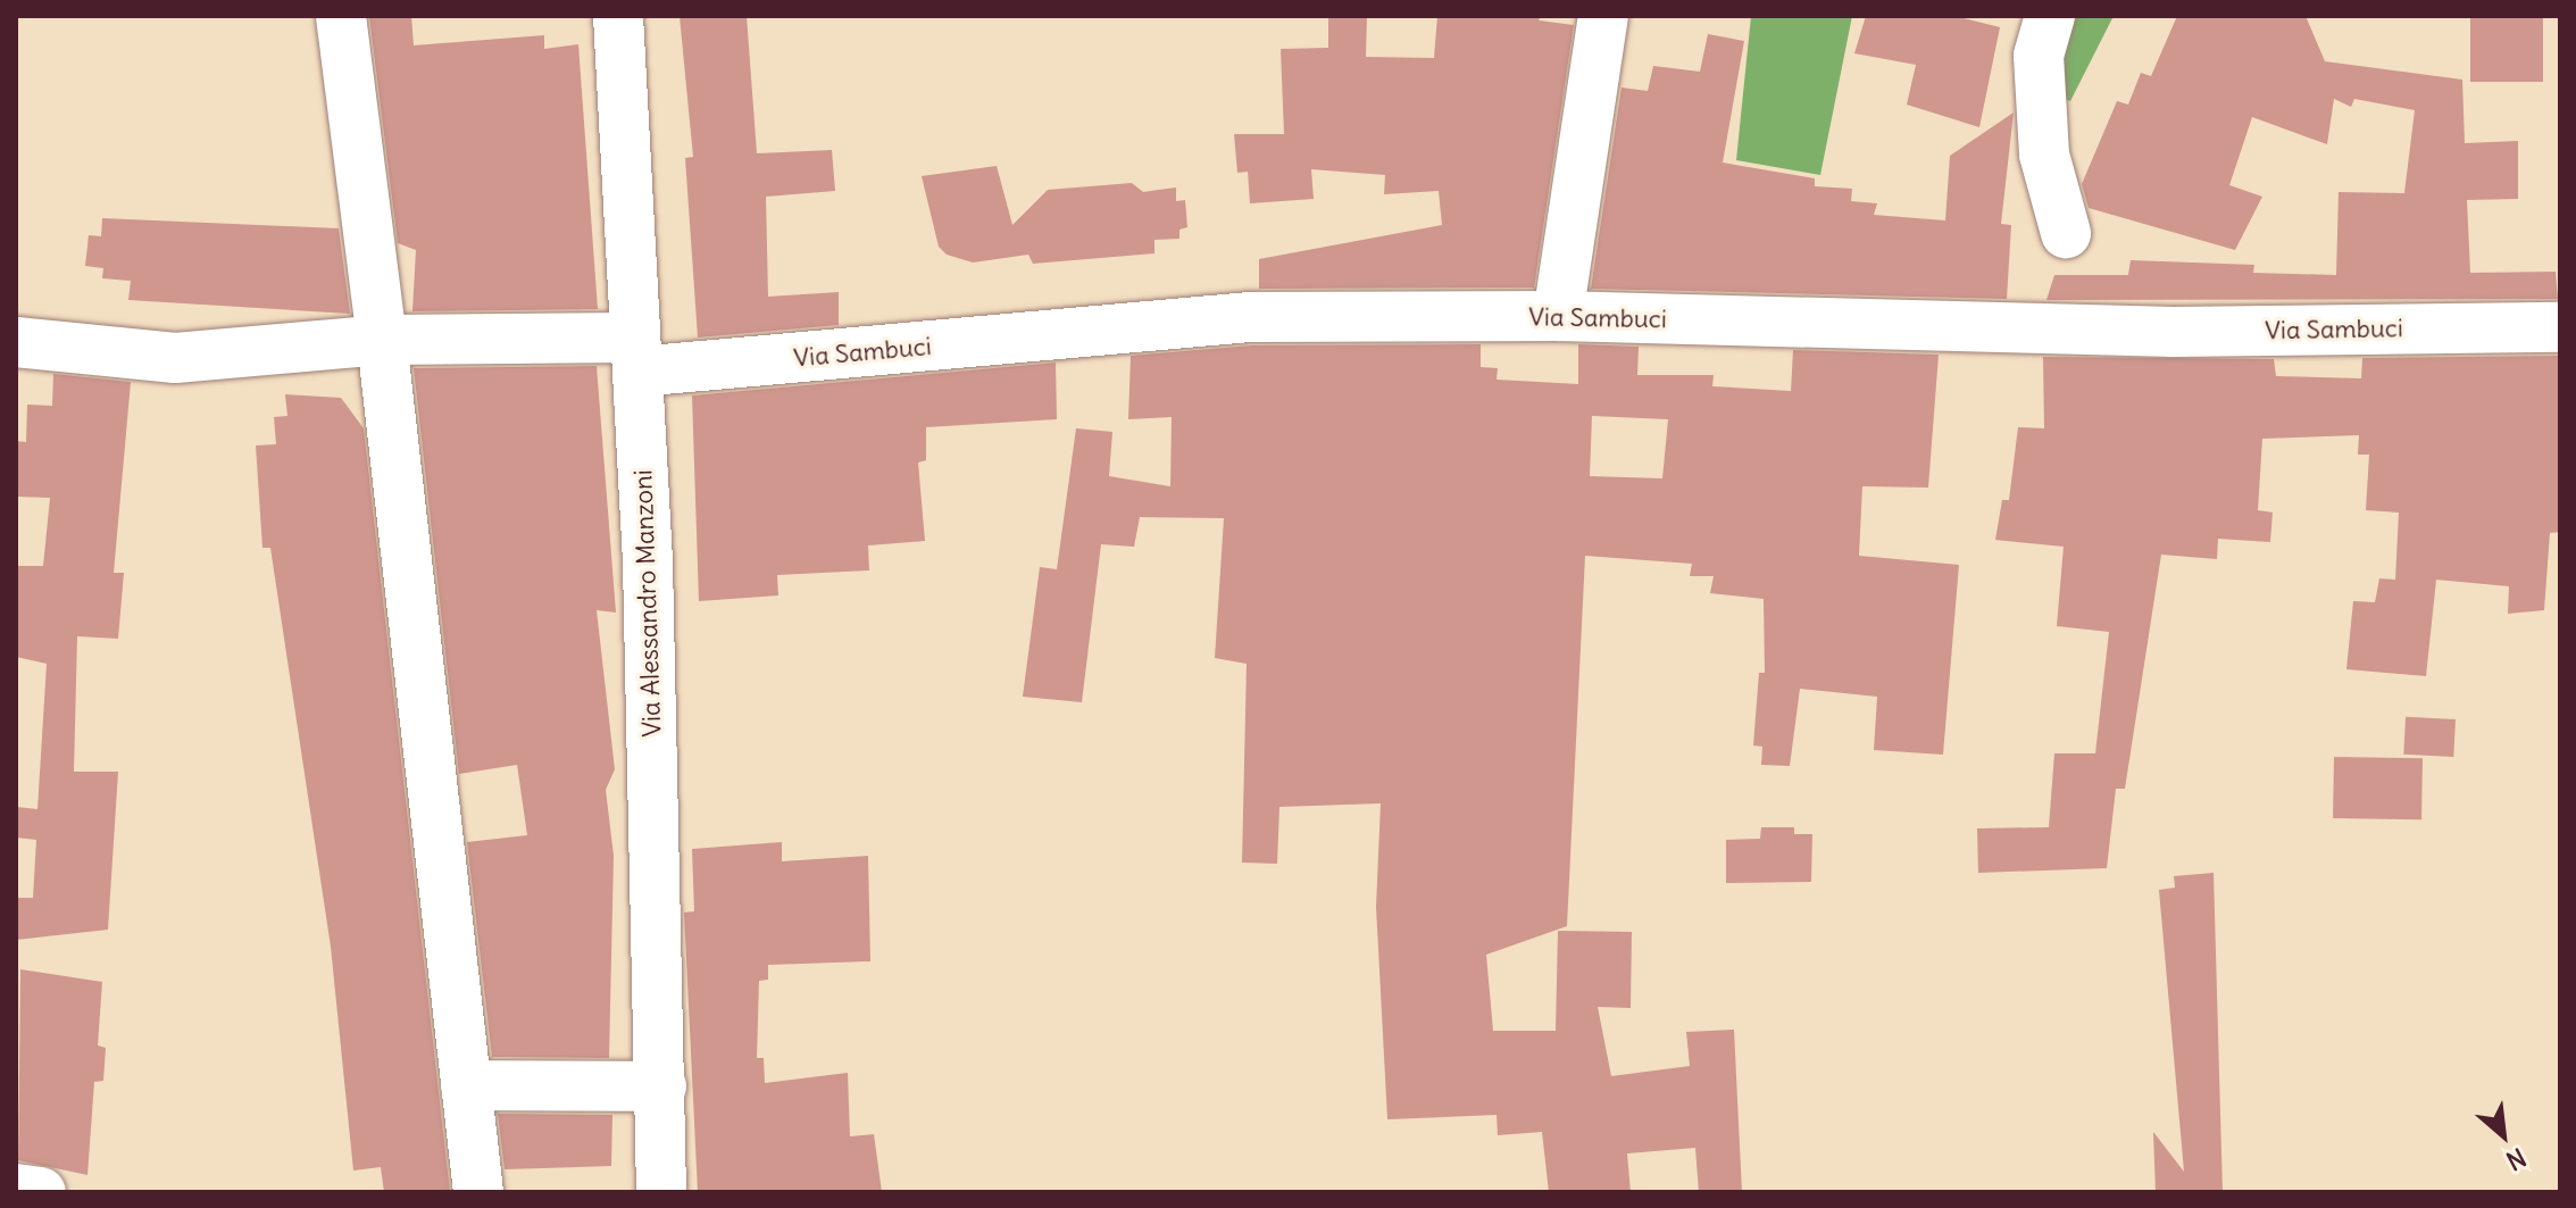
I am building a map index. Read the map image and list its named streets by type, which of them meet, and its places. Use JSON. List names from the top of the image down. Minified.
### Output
{"streets":{"street":["Via Sambuci","Via Alessandro Manzoni"]},"crossings":[["Via Sambuci","Via Alessandro Manzoni"]],"north":"bottom right"}
